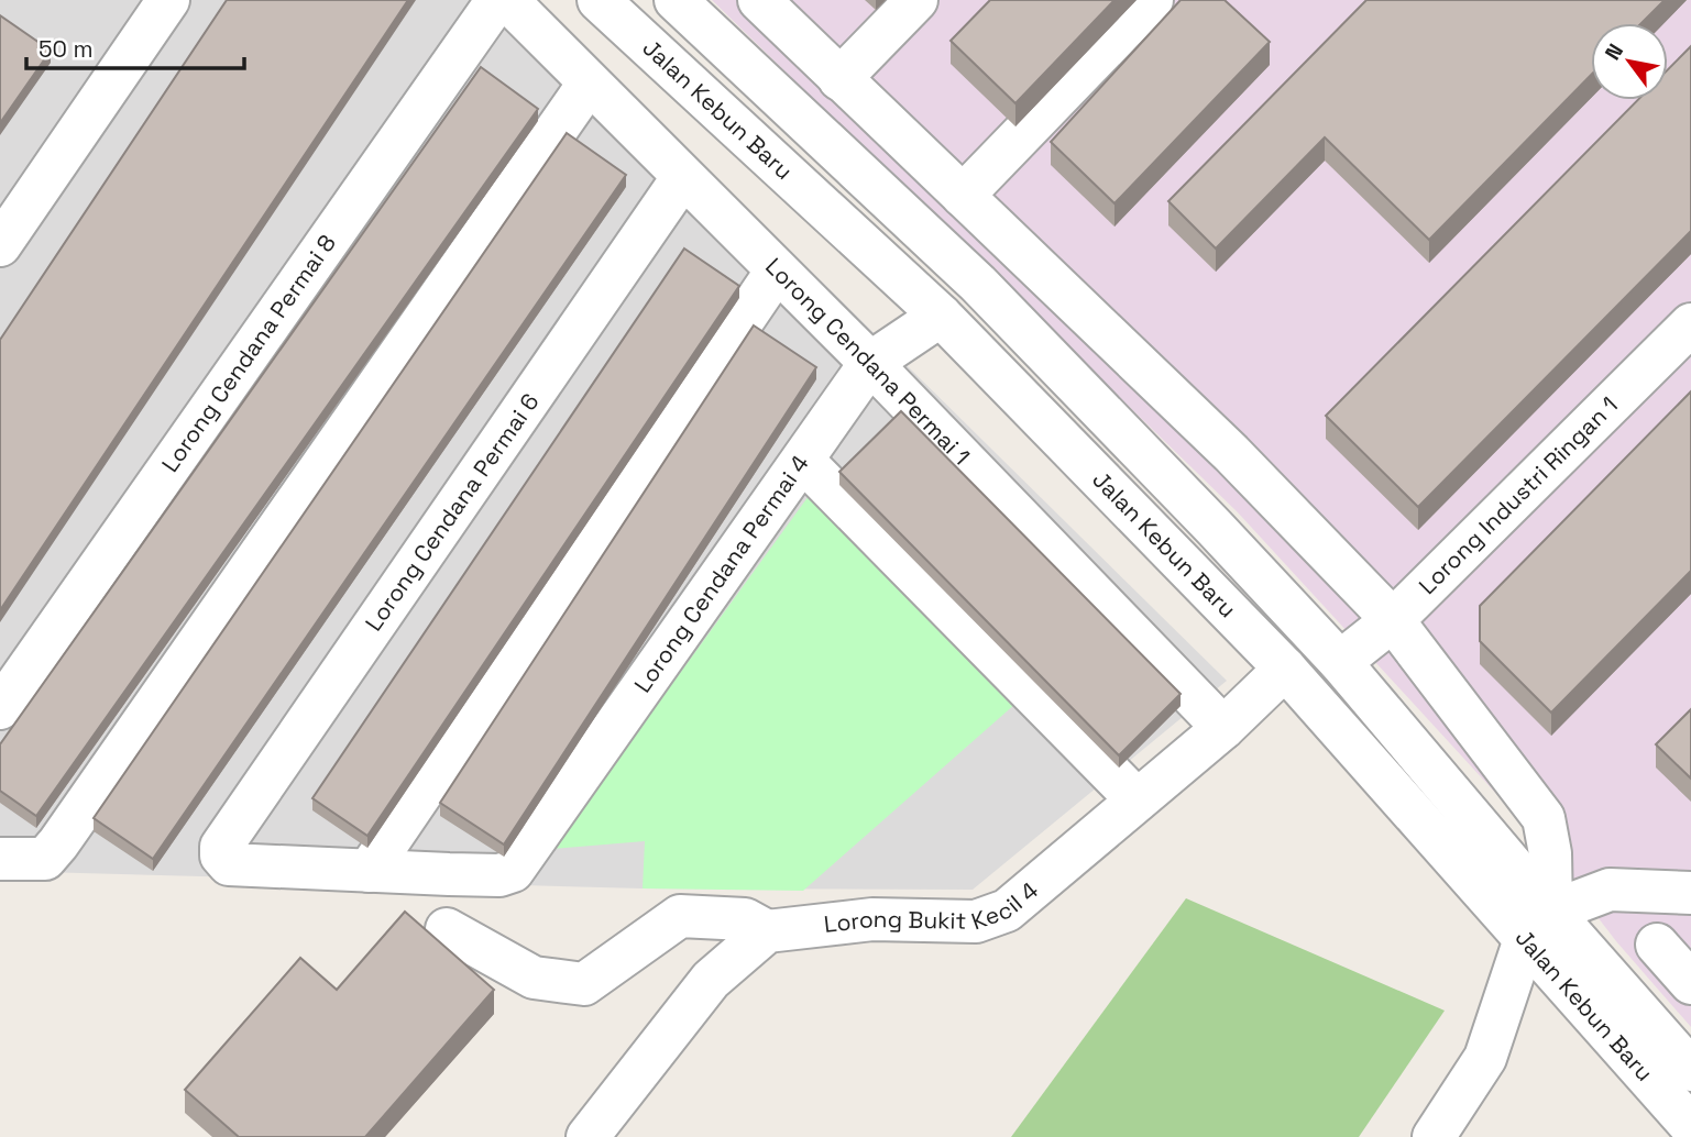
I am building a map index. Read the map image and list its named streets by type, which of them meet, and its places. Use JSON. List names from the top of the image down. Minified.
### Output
{"streets":{"street":["Jalan Kebun Baru","Lorong Cendana Permai 8","Lorong Cendana Permai 1","Lorong Industri Ringan 1","Lorong Cendana Permai 6","Lorong Cendana Permai 4","Lorong Bukit Kecil 4"]},"crossings":[["Jalan Kebun Baru","Lorong Industri Ringan 1"],["Jalan Kebun Baru","Lorong Cendana Permai 4"],["Jalan Kebun Baru","Lorong Bukit Kecil 4"],["Lorong Cendana Permai 1","Lorong Cendana Permai 6"],["Lorong Cendana Permai 1","Lorong Cendana Permai 4"],["Lorong Cendana Permai 1","Lorong Bukit Kecil 4"],["Lorong Cendana Permai 6","Lorong Cendana Permai 4"]],"scale_bar":"50 m","north":"top left"}
